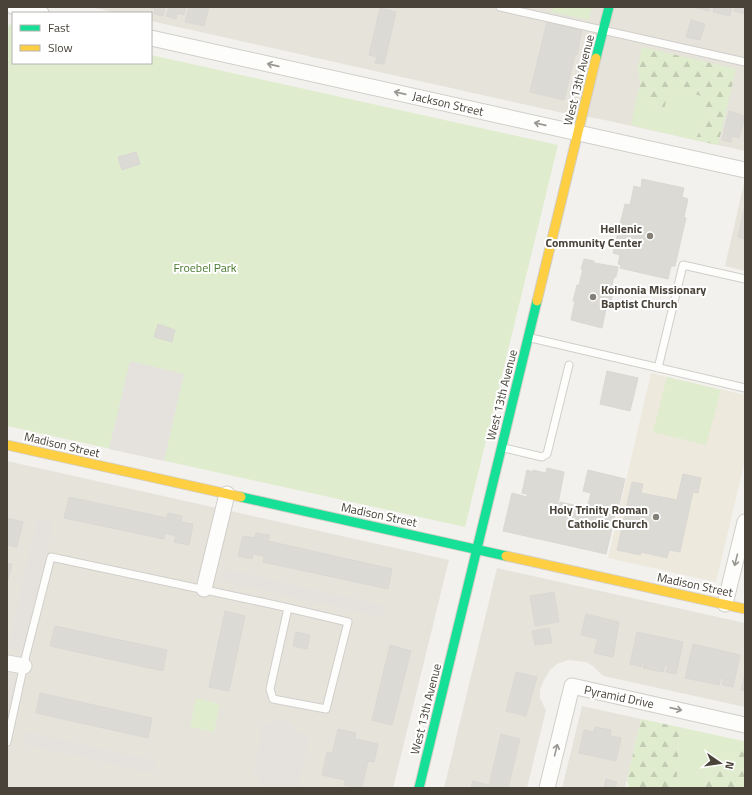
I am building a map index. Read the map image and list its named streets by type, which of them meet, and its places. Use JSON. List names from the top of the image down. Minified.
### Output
{"streets":{"street":["West 13th Avenue","Jackson Street","Madison Street","Pyramid Drive"]},"crossings":[["West 13th Avenue","Jackson Street"],["West 13th Avenue","Madison Street"]],"one_way":["Jackson Street"],"parks":["Froebel Park"],"places":["Hellenic Community Center","Koinonia Missionary Baptist Church","Holy Trinity Roman Catholic Church"],"legend":["Fast","Slow"],"north":"right"}
